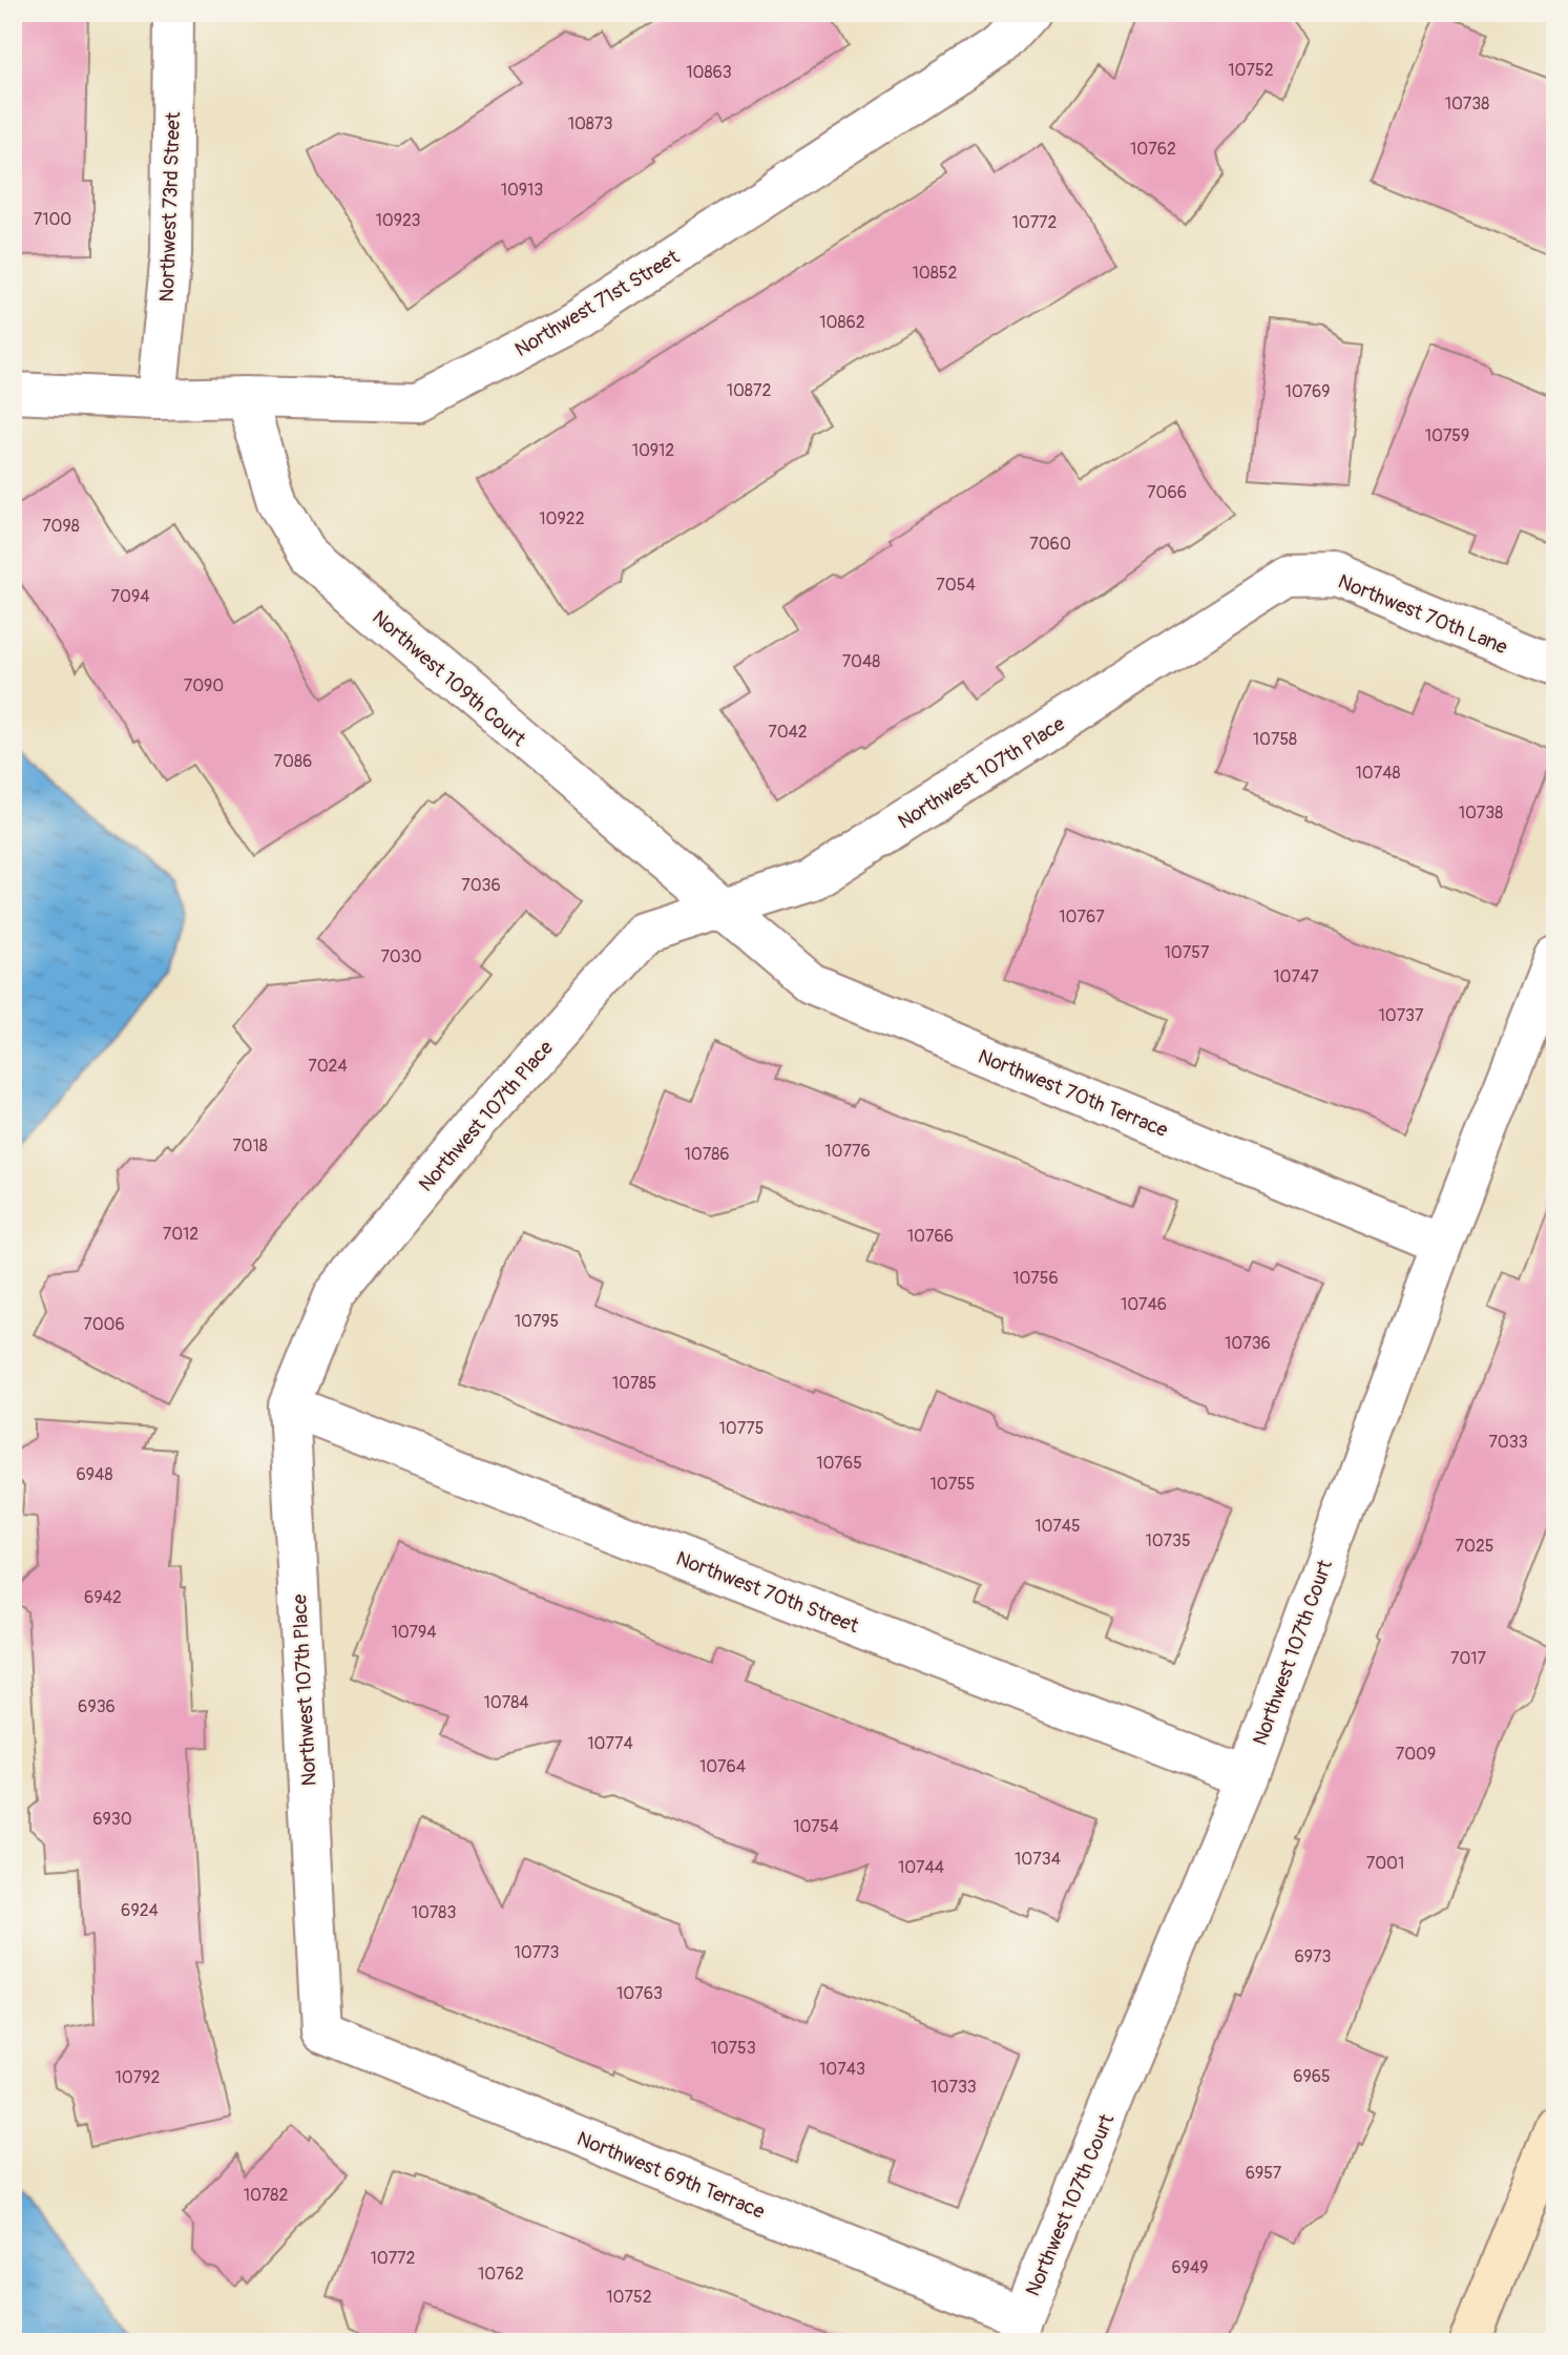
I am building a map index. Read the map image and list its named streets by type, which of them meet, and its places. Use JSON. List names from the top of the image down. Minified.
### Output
{"streets":{"street":["Northwest 73rd Street","Northwest 71st Street","Northwest 70th Lane","Northwest 109th Court","Northwest 107th Place","Northwest 70th Terrace","Northwest 70th Street","Northwest 107th Court","Northwest 69th Terrace"]},"crossings":[["Northwest 73rd Street","Northwest 71st Street"],["Northwest 71st Street","Northwest 109th Court"],["Northwest 70th Lane","Northwest 107th Place"],["Northwest 109th Court","Northwest 107th Place"],["Northwest 109th Court","Northwest 70th Terrace"],["Northwest 107th Place","Northwest 70th Terrace"],["Northwest 107th Place","Northwest 70th Street"],["Northwest 107th Place","Northwest 69th Terrace"],["Northwest 70th Terrace","Northwest 107th Court"],["Northwest 70th Street","Northwest 107th Court"],["Northwest 107th Court","Northwest 69th Terrace"]],"house_numbers":["10752","10863","10738","10873","10762","10913","7100","10923","10772","10852","10862","10872","10769","10759","10912","7066","10922","7098","7060","7054","7094","7048","7090","7042","10758","7086","10748","10738","7036","10767","10757","7030","10747","10737","7024","7018","10776","10786","7012","10766","10756","10746","10795","7006","10736","10785","10775","7033","10765","6948","10755","10745","10735","7025","6942","10794","7017","10784","6936","10774","7009","10764","6930","10754","10734","7001","10744","6924","10783","10773","6973","10763","10753","10743","6965","10792","10733","6957","10782","10772","6949","10762","10752"]}
